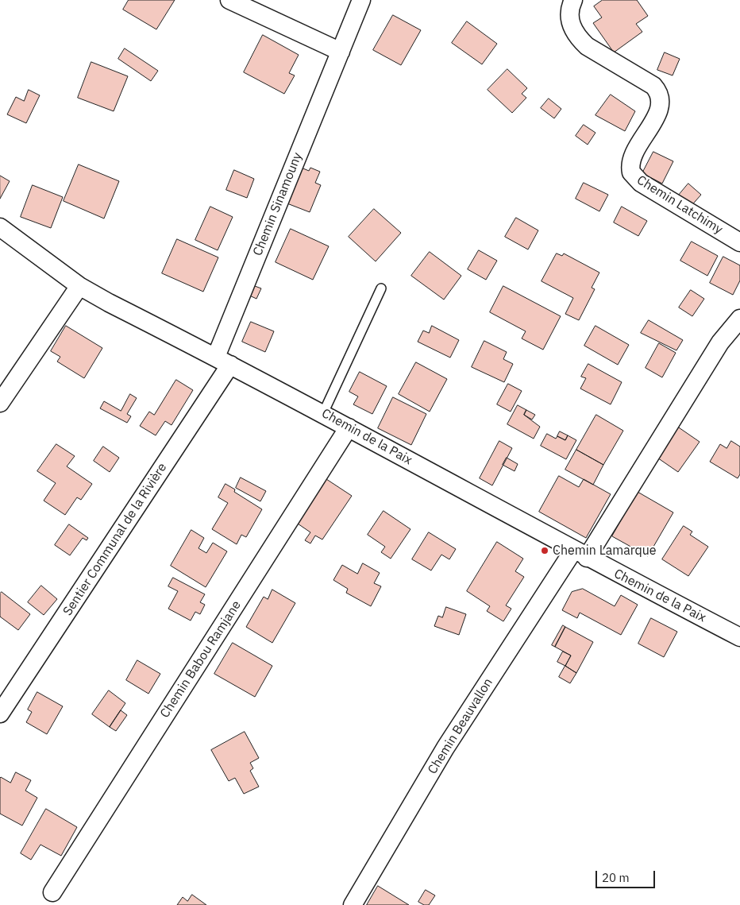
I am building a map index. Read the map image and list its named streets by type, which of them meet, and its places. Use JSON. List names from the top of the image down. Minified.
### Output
{"streets":{"street":["Chemin Sinamouny","Chemin Latchimy","Chemin de la Paix","Sentier Communal de la Rivière","Chemin Babou Ramjane","Chemin Beauvallon"]},"crossings":[["Chemin Sinamouny","Chemin de la Paix"],["Chemin Sinamouny","Sentier Communal de la Rivière"],["Chemin de la Paix","Sentier Communal de la Rivière"],["Chemin de la Paix","Chemin Babou Ramjane"],["Chemin de la Paix","Chemin Beauvallon"]],"places":["Chemin Lamarque"],"scale_bar":"20 m"}
